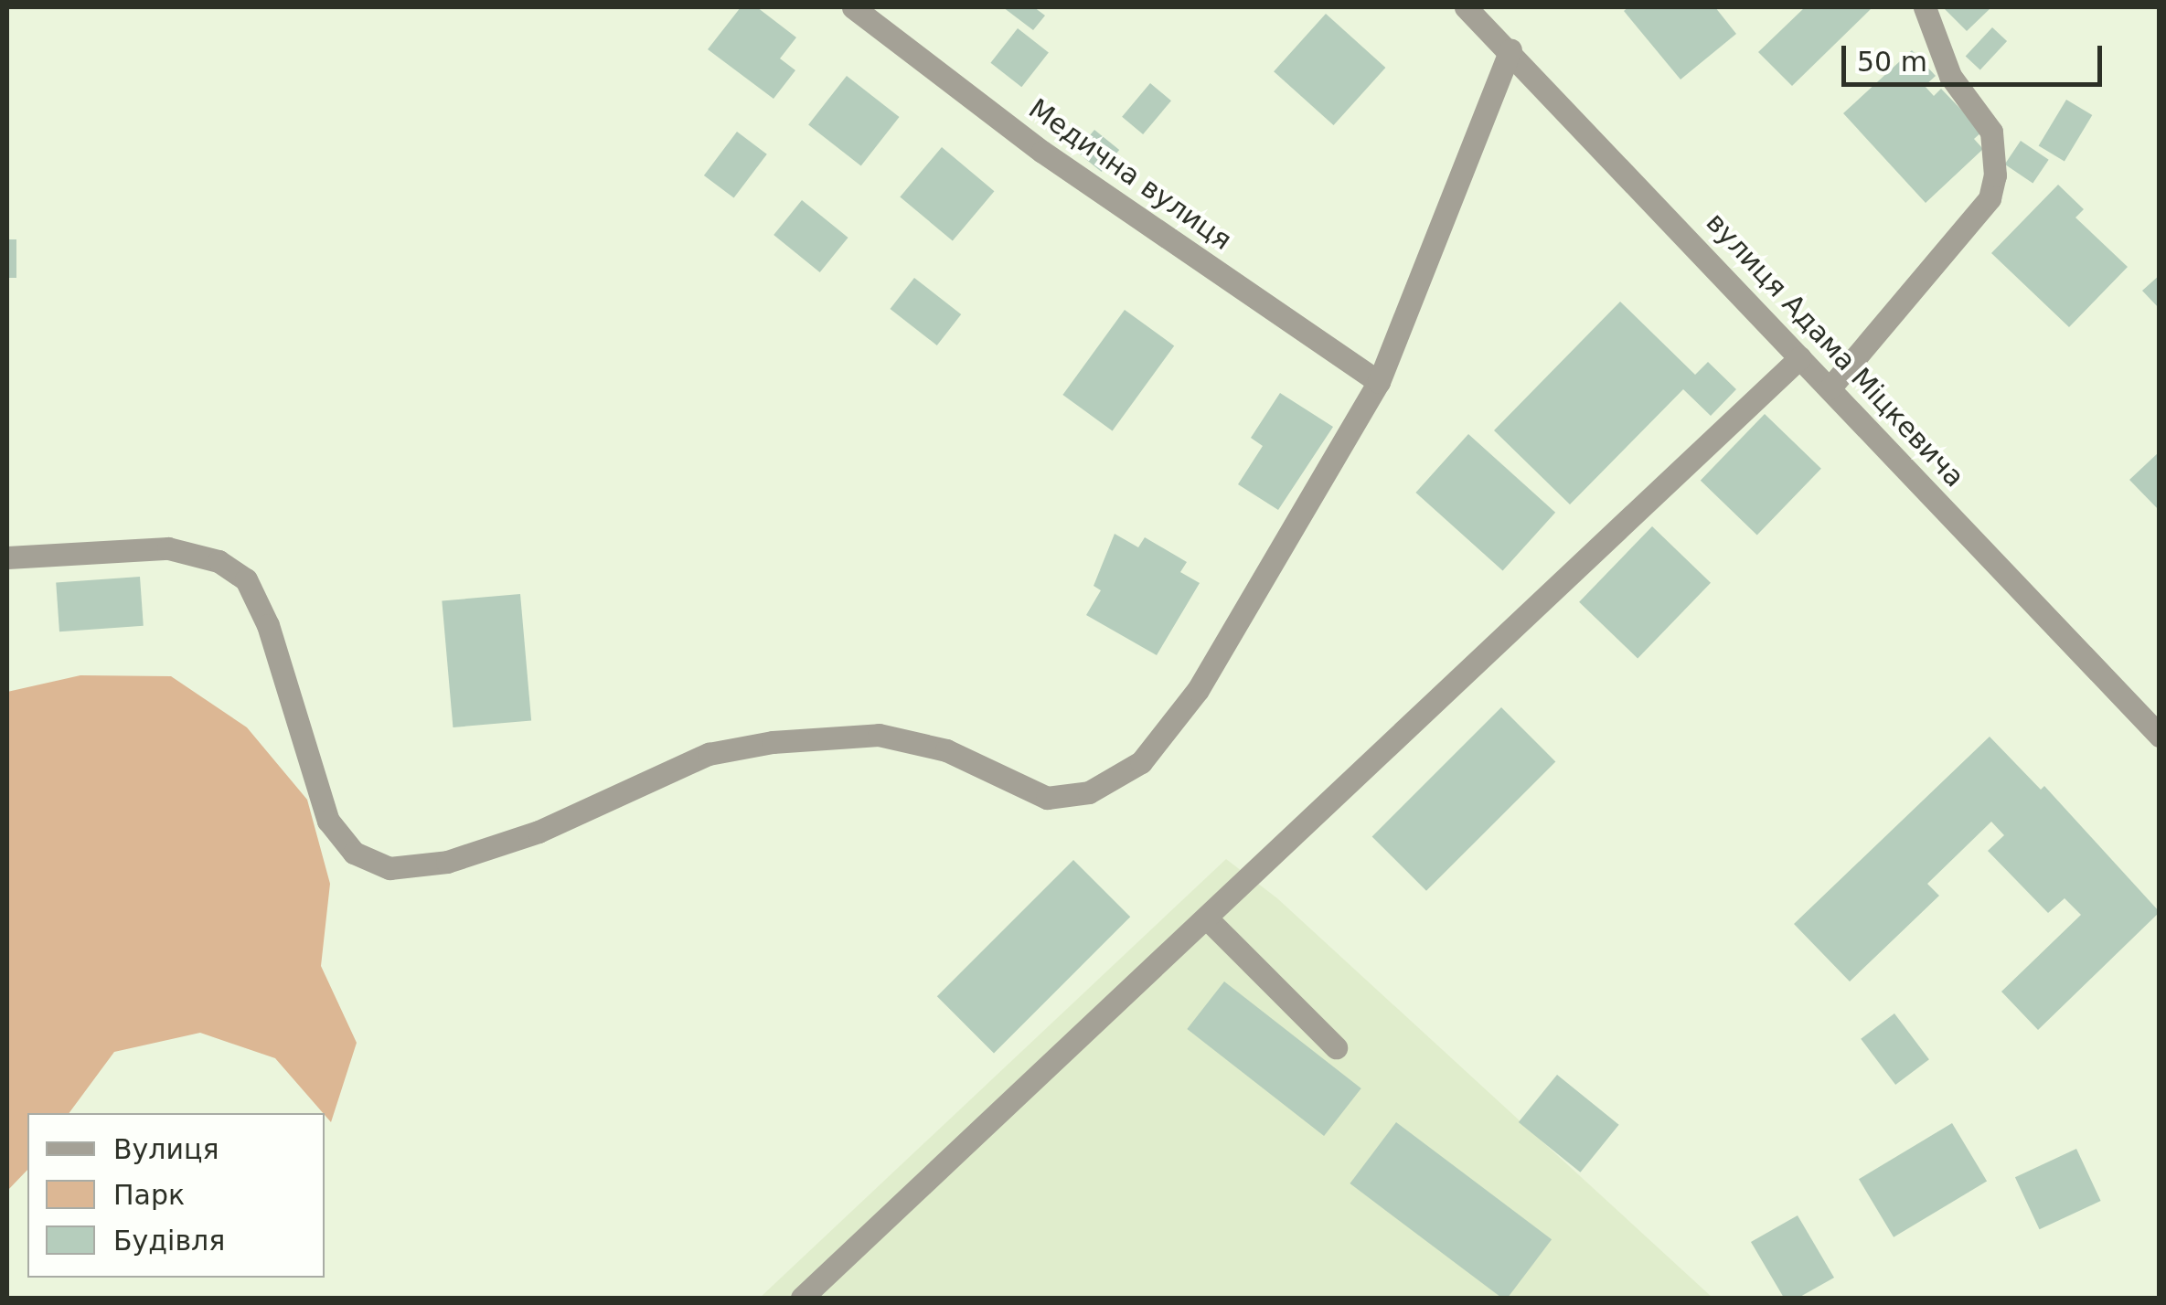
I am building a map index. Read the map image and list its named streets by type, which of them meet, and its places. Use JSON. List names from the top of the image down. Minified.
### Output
{"streets":{"street":["Медична вулиця","вулиця Адама Міцкевича"]},"legend":["Вулиця","Парк","Будівля"],"scale_bar":"50 m"}
